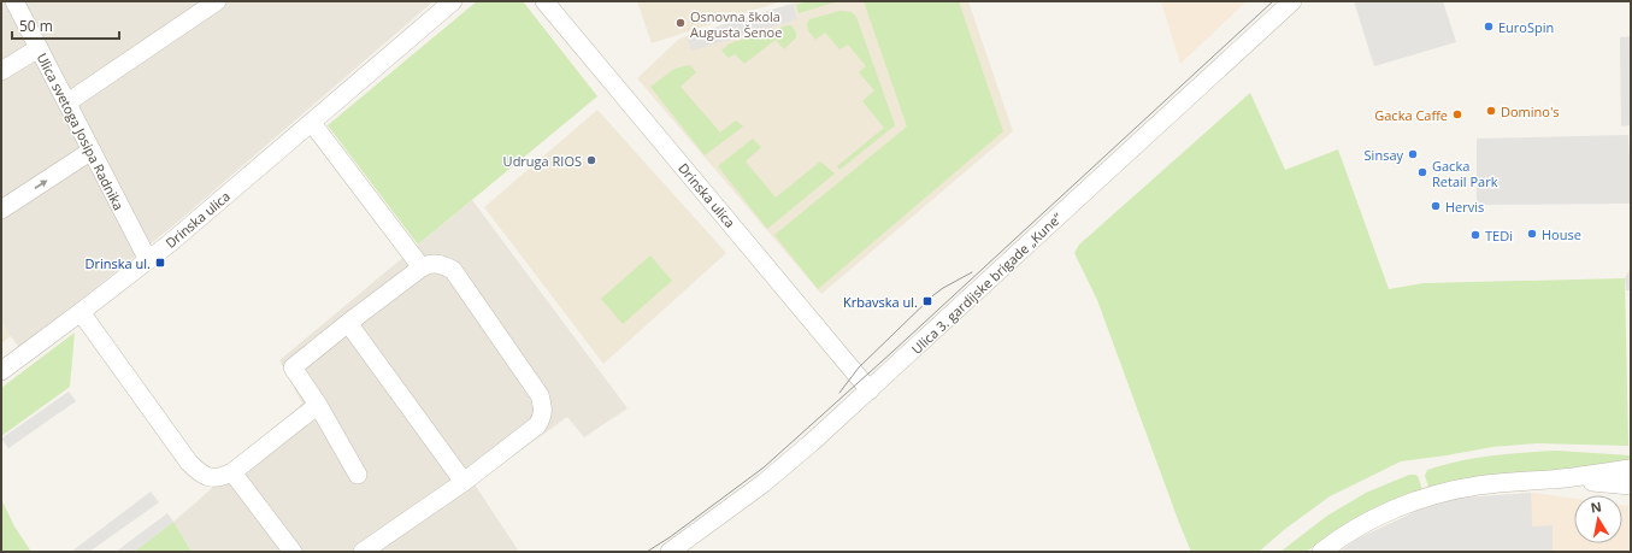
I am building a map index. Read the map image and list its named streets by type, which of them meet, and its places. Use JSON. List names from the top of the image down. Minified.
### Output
{"streets":{"street":["Ulica svetoga Josipa Radnika","Drinska ulica","Ulica 3. gardijske brigade „Kune“"]},"crossings":[["Ulica svetoga Josipa Radnika","Drinska ulica"],["Drinska ulica","Ulica 3. gardijske brigade „Kune“"]],"places":{"other":["Osnovna škola Augusta Šenoe","EuroSpin","Domino's","Gacka Caffe","Sinsay","Udruga RIOS","Gacka Retail Park","Hervis","House","TEDi"],"transit":["Drinska ul.","Krbavska ul."]},"scale_bar":"50 m","north":"top"}
